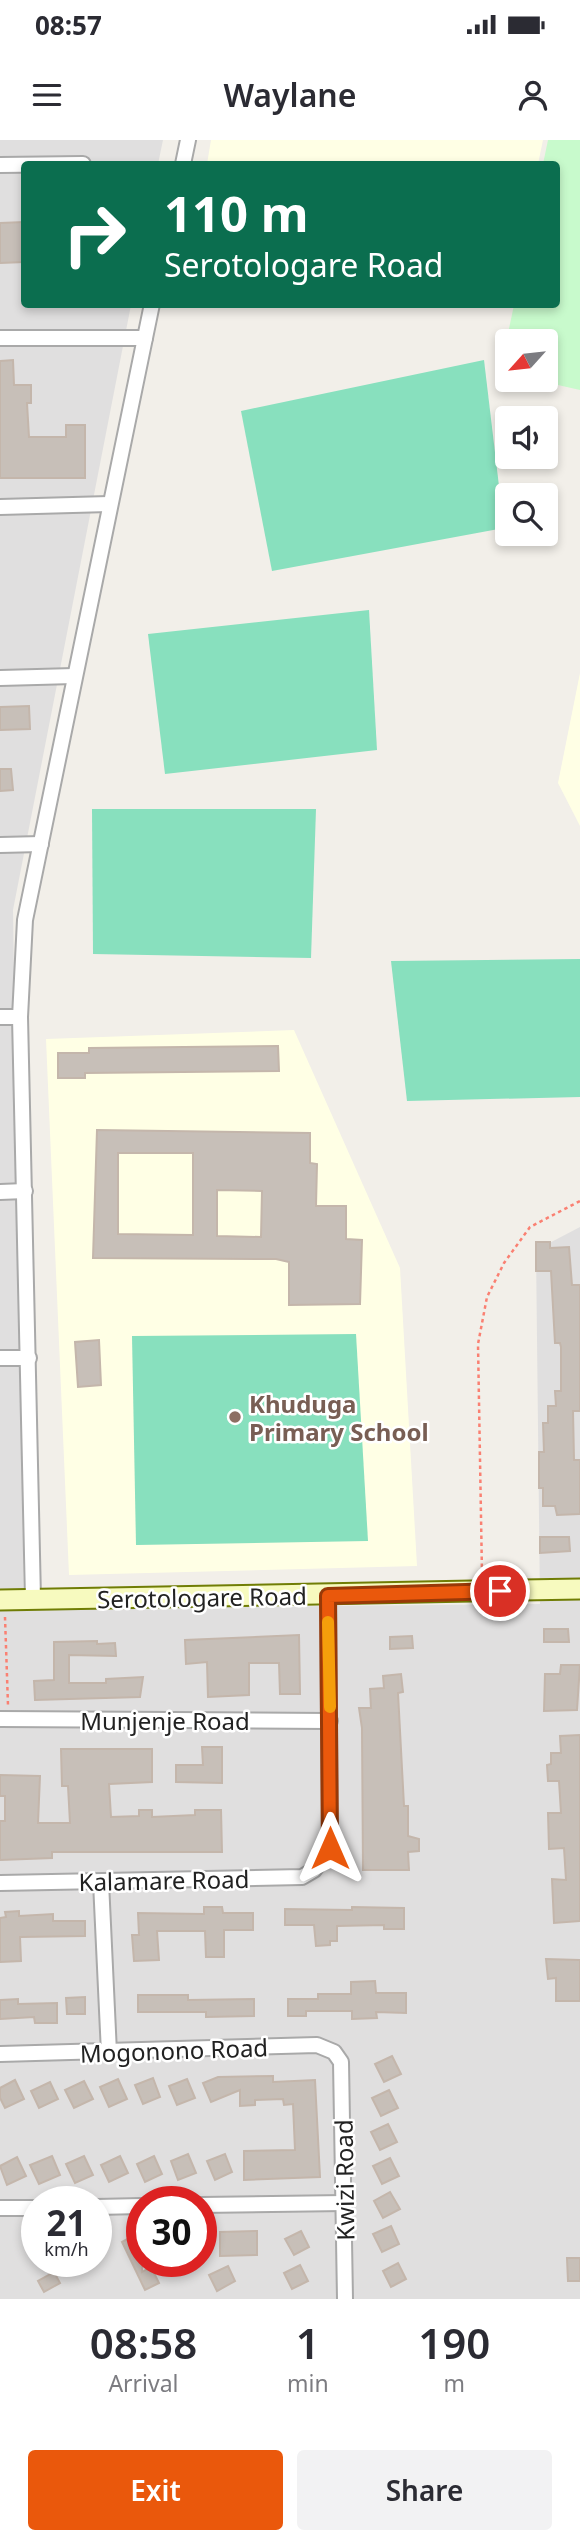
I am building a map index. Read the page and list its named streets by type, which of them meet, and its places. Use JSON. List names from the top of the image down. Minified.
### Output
{"streets":{"street":["Serotologare Road","Munjenje Road","Kalamare Road","Mogonono Road","Kwizi Road"]},"crossings":[["Munjenje Road","Kalamare Road"],["Mogonono Road","Kwizi Road"]],"places":["Khuduga Primary School"],"north":"bottom left","page":{"status":"08:57","header":"Waylane","turn":["110 m","Serotologare Road"],"speed":"21 km/h","limit":"30","eta":["08:58","Arrival","1","min","190","m"],"buttons":["Exit","Share"]}}
